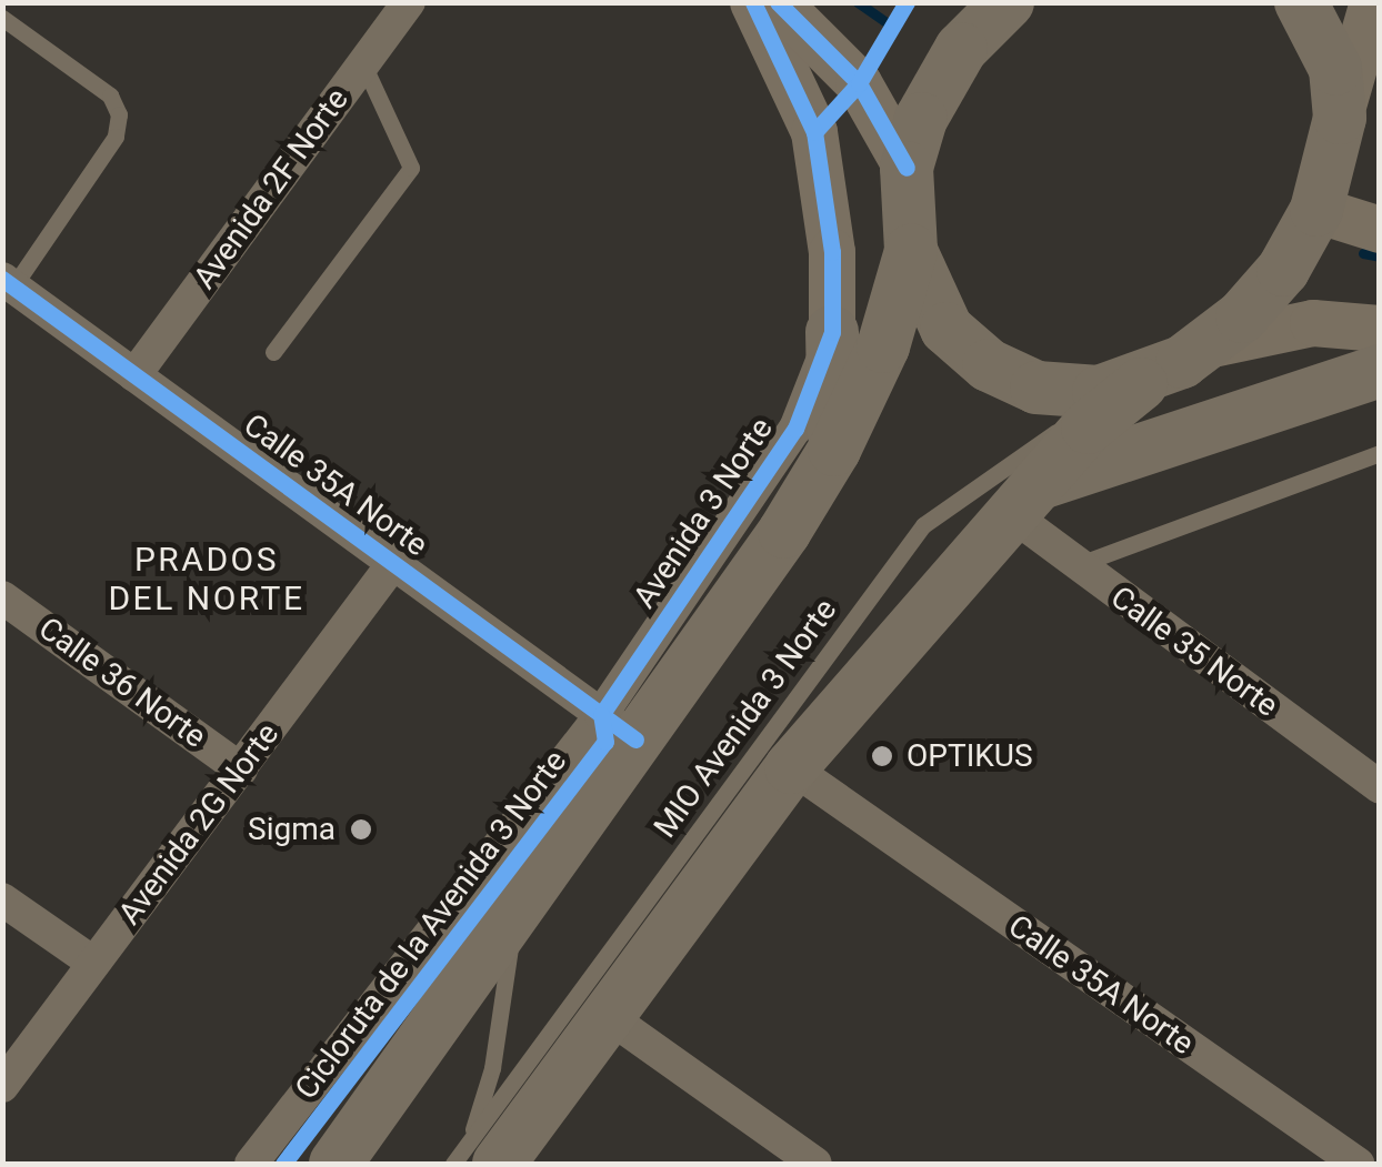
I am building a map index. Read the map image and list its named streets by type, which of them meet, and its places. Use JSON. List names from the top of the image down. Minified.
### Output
{"streets":{"main road":["Avenida 3 Norte"],"street":["Avenida 2F Norte","Calle 35A Norte","Calle 35 Norte","Calle 36 Norte","Avenida 2G Norte"],"lane":["MIO Avenida 3 Norte"],"cycle path":["Cicloruta de la Avenida 3 Norte"]},"crossings":[["Avenida 2F Norte","Calle 35A Norte"],["Calle 35A Norte","Avenida 3 Norte"],["Calle 35A Norte","Avenida 2G Norte"],["Avenida 3 Norte","MIO Avenida 3 Norte"],["Calle 36 Norte","Avenida 2G Norte"]],"districts":["PRADOS DEL NORTE"],"places":["OPTIKUS","Sigma"]}
